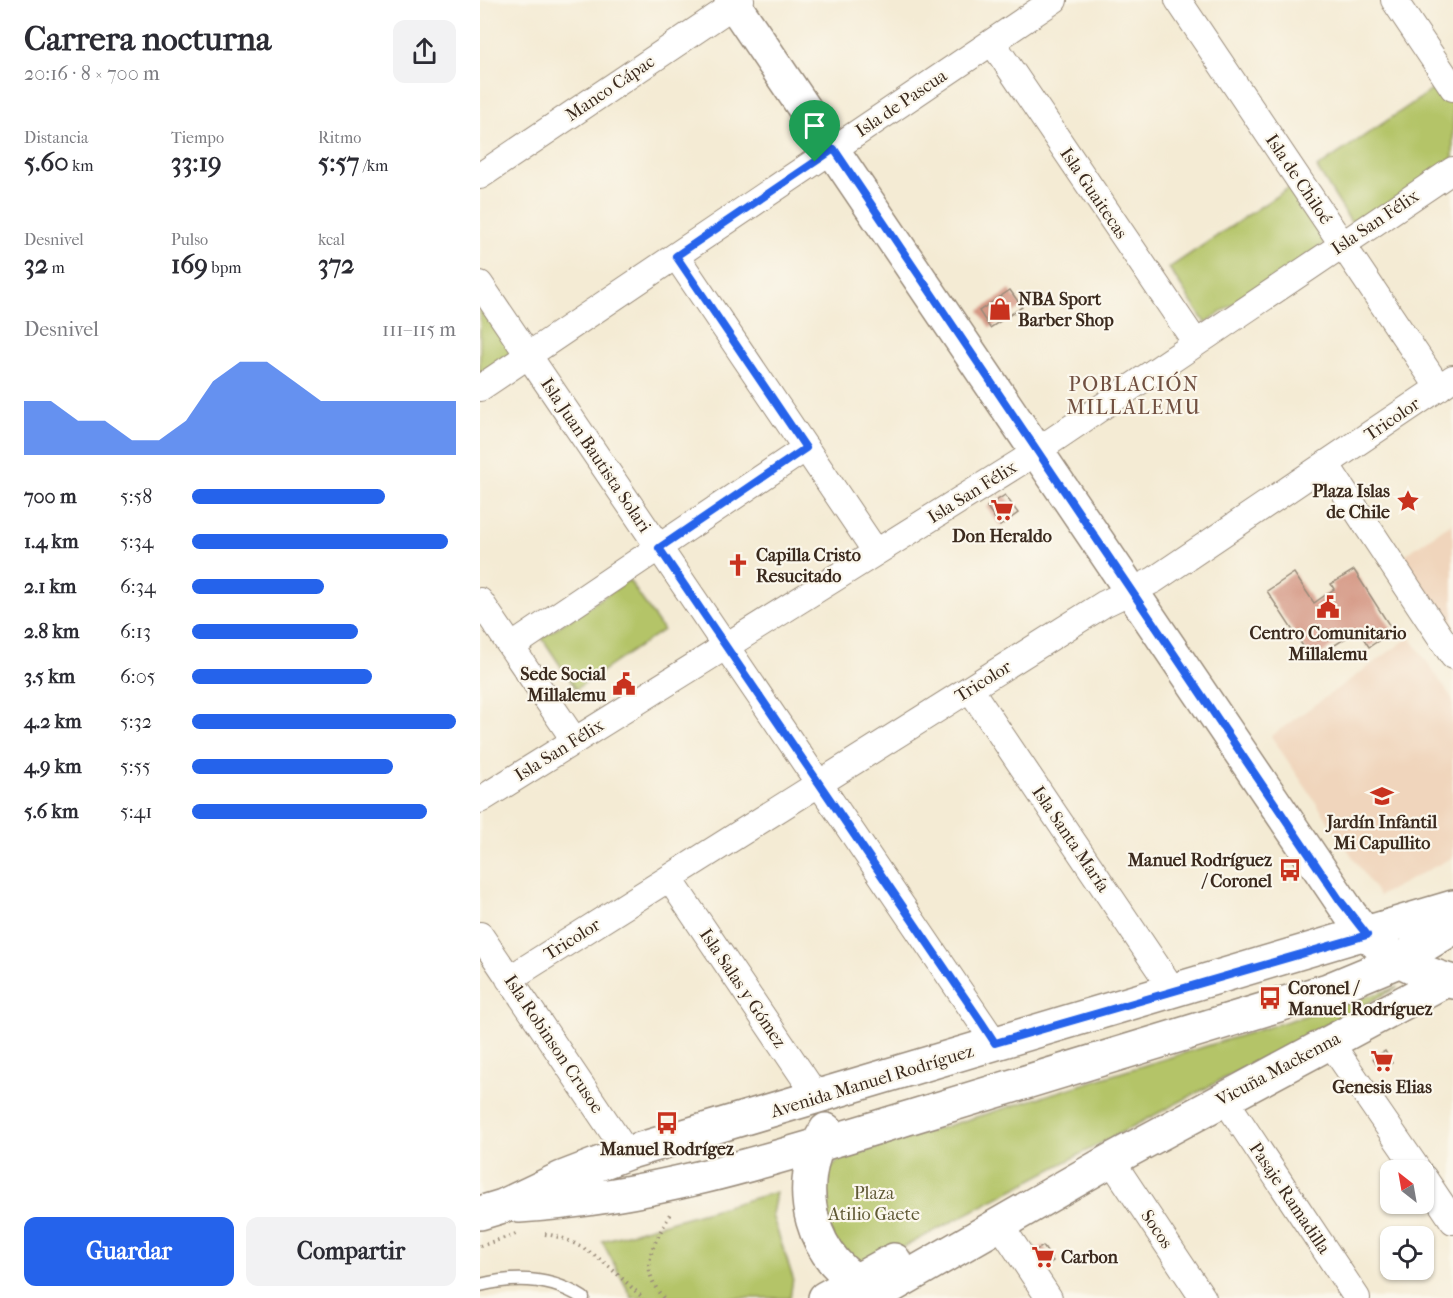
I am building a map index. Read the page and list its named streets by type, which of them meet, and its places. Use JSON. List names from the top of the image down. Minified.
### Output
{"streets":{"main road":["Vicuña Mackenna","Avenida Manuel Rodríguez"],"street":["Manco Cápac","Isla de Pascua","Isla de Chiloé","Isla Guaitecas","Isla San Félix","Tricolor","Isla Juan Bautista Solari","Isla Santa María","Isla Salas y Gómez","Isla Robinson Crusoe","Pasaje Ramadilla","Socos"]},"crossings":[["Isla de Pascua","Isla Guaitecas"],["Isla de Pascua","Isla Juan Bautista Solari"],["Isla de Chiloé","Isla San Félix"],["Isla de Chiloé","Tricolor"],["Isla Guaitecas","Isla San Félix"],["Isla San Félix","Isla Juan Bautista Solari"],["Tricolor","Isla Juan Bautista Solari"],["Tricolor","Isla Santa María"],["Tricolor","Isla Salas y Gómez"],["Tricolor","Isla Robinson Crusoe"],["Isla Juan Bautista Solari","Avenida Manuel Rodríguez"],["Isla Santa María","Avenida Manuel Rodríguez"],["Isla Salas y Gómez","Avenida Manuel Rodríguez"],["Isla Robinson Crusoe","Avenida Manuel Rodríguez"],["Vicuña Mackenna","Pasaje Ramadilla"],["Vicuña Mackenna","Socos"]],"districts":["POBLACIÓN MILLALEMU"],"parks":["Plaza Atilio Gaete"],"places":{"shop":["NBA Sport Barber Shop"],"place":["Plaza Islas de Chile"],"supermarket":["Don Heraldo","Genesis Elias","Carbon"],"church":["Capilla Cristo Resucitado"],"public building":["Centro Comunitario Millalemu","Sede Social Millalemu"],"school or university":["Jardín Infantil Mi Capullito"],"bus stop":["Manuel Rodríguez / Coronel","Coronel / Manuel Rodríguez","Manuel Rodrígez"]},"north":"top left","page":{"heading":["Carrera nocturna","20:16 · 8 × 700 m"],"stats":[["Distancia","5.60 km"],["Tiempo","33:19"],["Ritmo","5:57 /km"],["Desnivel","32 m"],["Pulso","169 bpm"],["kcal","372"]],"chart":["Desnivel","111–115 m"],"list":[{"name":"700 m","note":"5:58"},{"name":"1.4 km","note":"5:34"},{"name":"2.1 km","note":"6:34"},{"name":"2.8 km","note":"6:13"},{"name":"3.5 km","note":"6:05"},{"name":"4.2 km","note":"5:32"},{"name":"4.9 km","note":"5:55"},{"name":"5.6 km","note":"5:41"}],"buttons":["Guardar","Compartir"]}}
